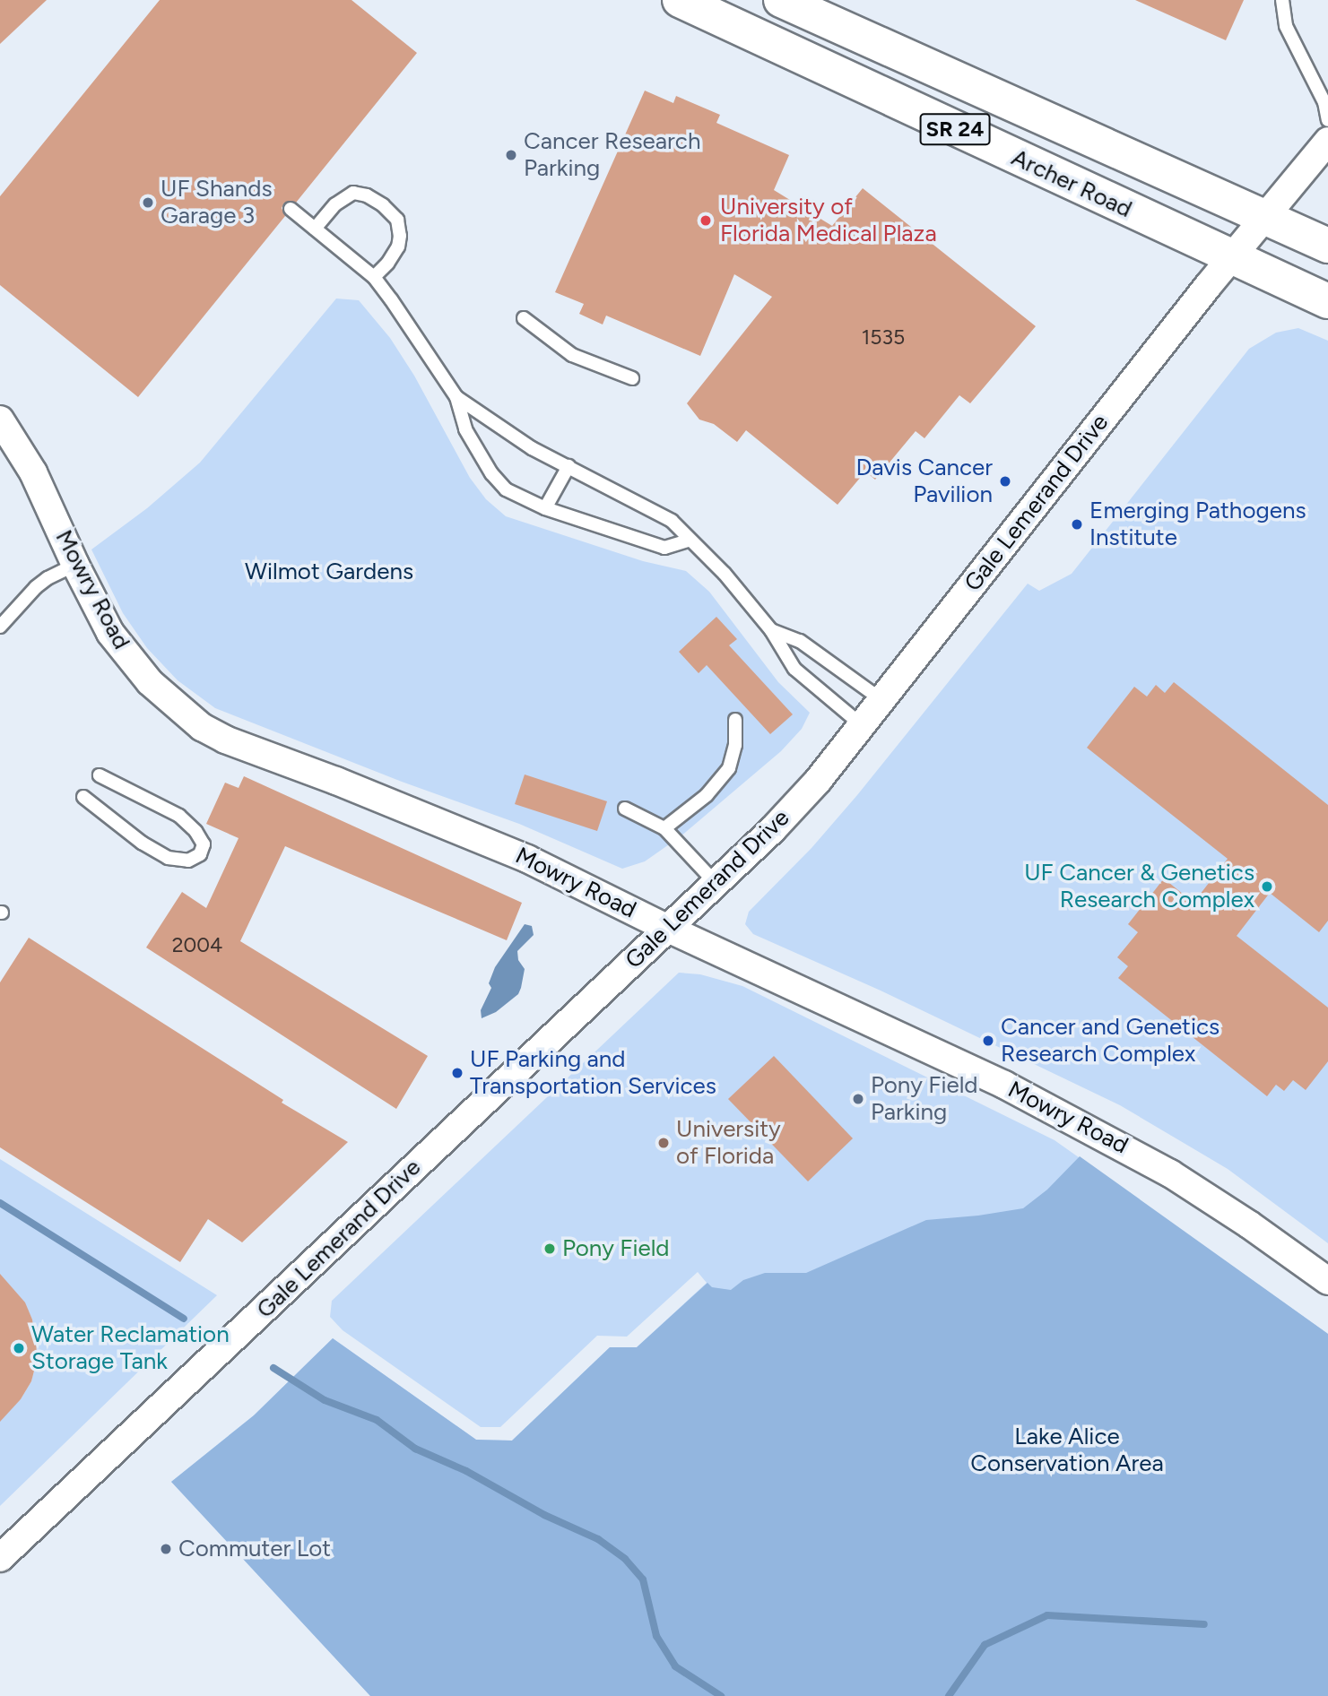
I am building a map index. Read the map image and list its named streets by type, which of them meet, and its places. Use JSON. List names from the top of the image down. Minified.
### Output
{"streets":{"main road":["SR 24","Archer Road"],"street":["Gale Lemerand Drive","Mowry Road"]},"crossings":[["Archer Road","Gale Lemerand Drive"],["Gale Lemerand Drive","Mowry Road"]],"parks":["Wilmot Gardens","Lake Alice Conservation Area"],"places":["Cancer Research Parking","UF Shands Garage 3","University of Florida Medical Plaza","Davis Cancer Pavilion","Emerging Pathogens Institute","UF Cancer & Genetics Research Complex","Cancer and Genetics Research Complex","UF Parking and Transportation Services","Pony Field Parking","University of Florida","Pony Field","Water Reclamation Storage Tank","Commuter Lot"],"house_numbers":["1535","2004"]}
